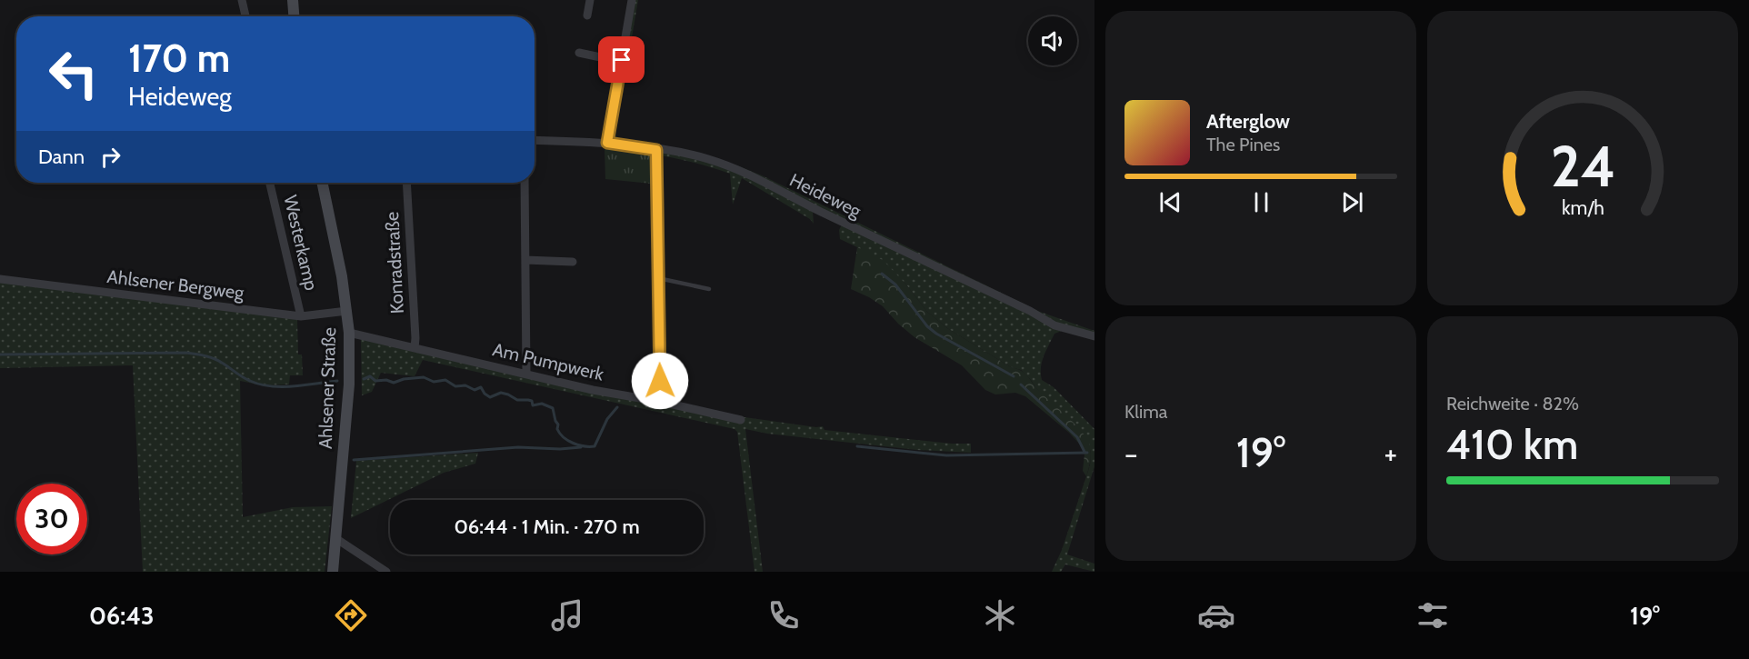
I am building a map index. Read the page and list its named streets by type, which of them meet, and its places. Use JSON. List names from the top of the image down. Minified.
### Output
{"streets":{"main road":["Ahlsener Straße"],"street":["Heideweg","Westerkamp","Konradstraße","Ahlsener Bergweg","Am Pumpwerk"]},"crossings":[["Westerkamp","Ahlsener Bergweg"],["Konradstraße","Am Pumpwerk"],["Ahlsener Bergweg","Ahlsener Straße"],["Am Pumpwerk","Ahlsener Straße"]],"page":{"turn":["170 m","Heideweg"],"song":["Afterglow","The Pines"],"then":"Dann","tile":["Klima",["Reichweite · 82%","410 km"]],"heat":["−","19°","+"],"limit":"30","trip":"06:44 · 1 Min. · 270 m","tabs":["06:43","19°"],"gauge":["24","km/h"]}}
